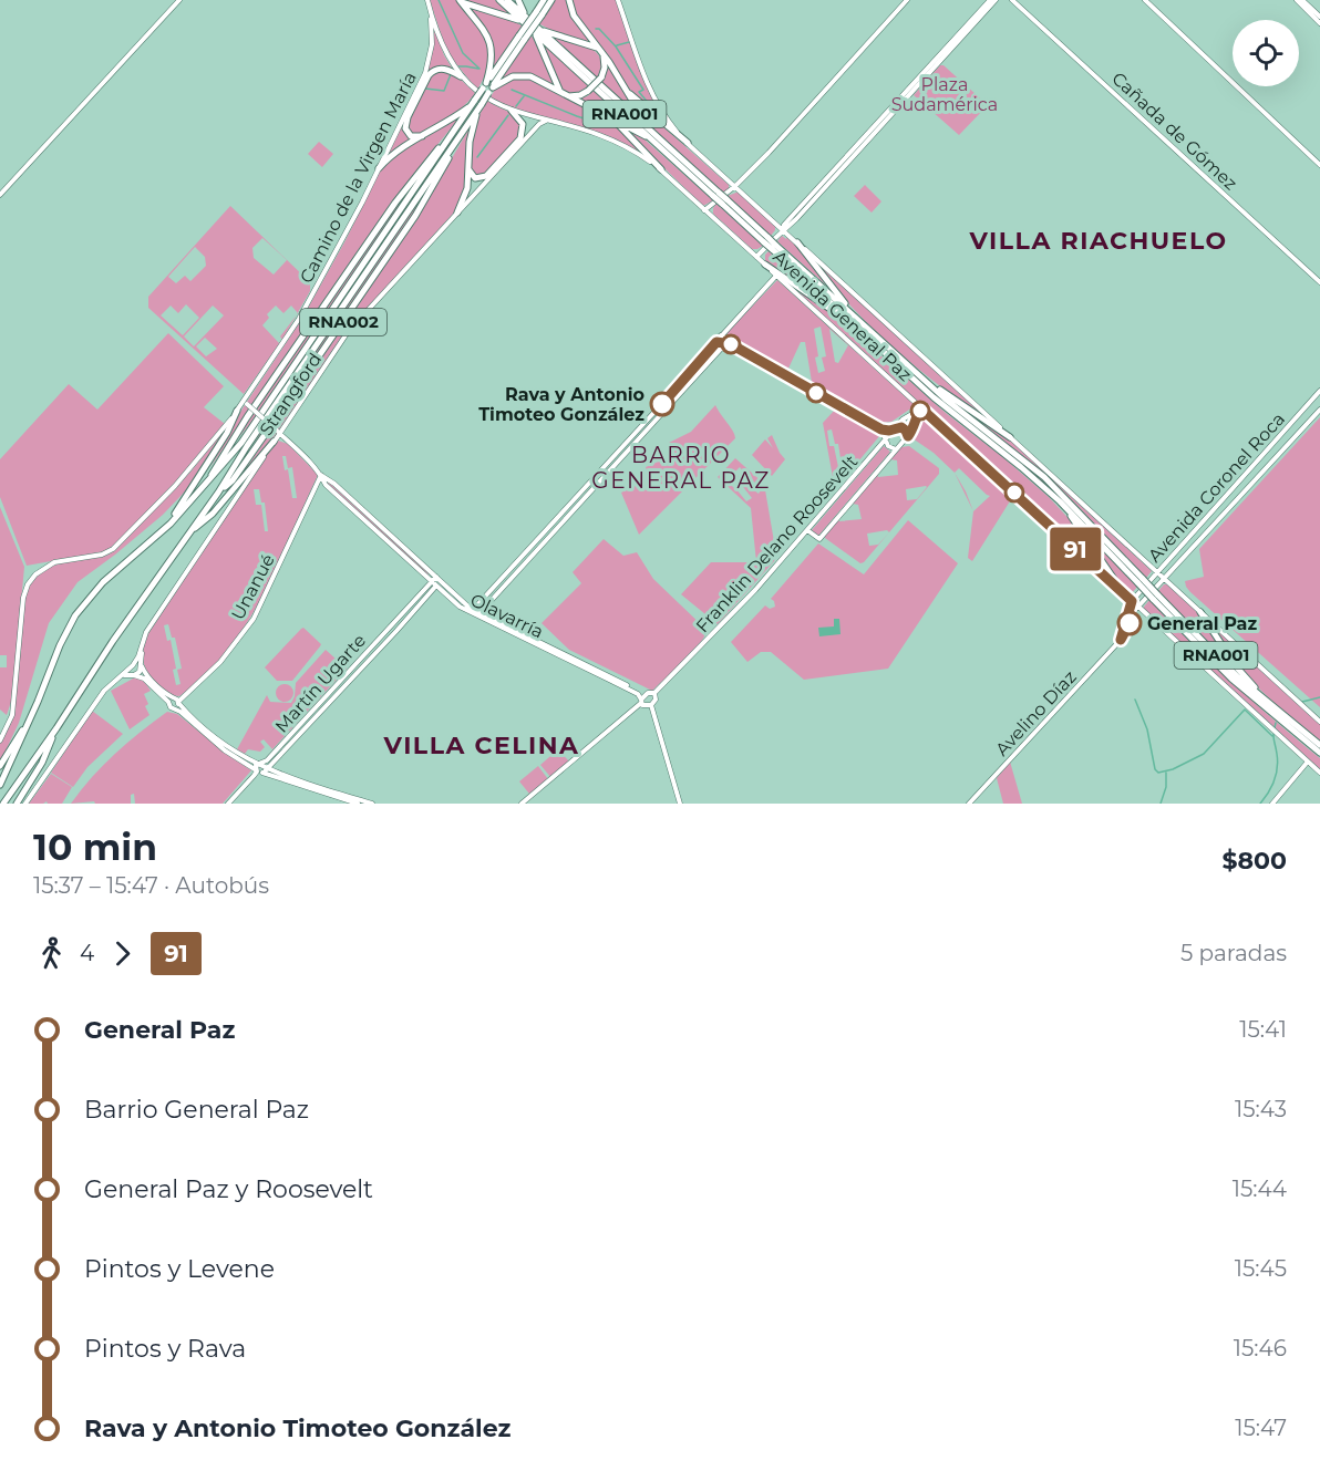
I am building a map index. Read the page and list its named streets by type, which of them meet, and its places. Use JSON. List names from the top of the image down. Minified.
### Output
{"streets":{"highway":["RNA001","Avenida General Paz","RNA002"],"street":["Cañada de Gómez","Camino de la Virgen María","Strangford","Avenida Coronel Roca","Franklin Delano Roosevelt","Unanué","Olavarría","Martín Ugarte","Avelino Díaz"]},"crossings":[["Camino de la Virgen María","Avenida General Paz"],["Camino de la Virgen María","Olavarría"],["Avenida General Paz","Avenida Coronel Roca"],["Avenida General Paz","Franklin Delano Roosevelt"],["Avenida General Paz","Avelino Díaz"],["Strangford","Olavarría"],["Avenida Coronel Roca","Avelino Díaz"],["Franklin Delano Roosevelt","Olavarría"],["Unanué","Olavarría"],["Olavarría","Martín Ugarte"]],"districts":["VILLA RIACHUELO","BARRIO GENERAL PAZ","VILLA CELINA"],"parks":["Plaza Sudamérica"],"places":["Rava y Antonio Timoteo González","General Paz"],"lines":["bus line 91"],"page":{"on_map":"91","heading":["10 min","15:37 – 15:47 · Autobús","$800"],"legs":["4","91","5 paradas"],"list":[{"name":"General Paz","value":"15:41"},{"name":"Barrio General Paz","value":"15:43"},{"name":"General Paz y Roosevelt","value":"15:44"},{"name":"Pintos y Levene","value":"15:45"},{"name":"Pintos y Rava","value":"15:46"},{"name":"Rava y Antonio Timoteo González","value":"15:47"}]}}
